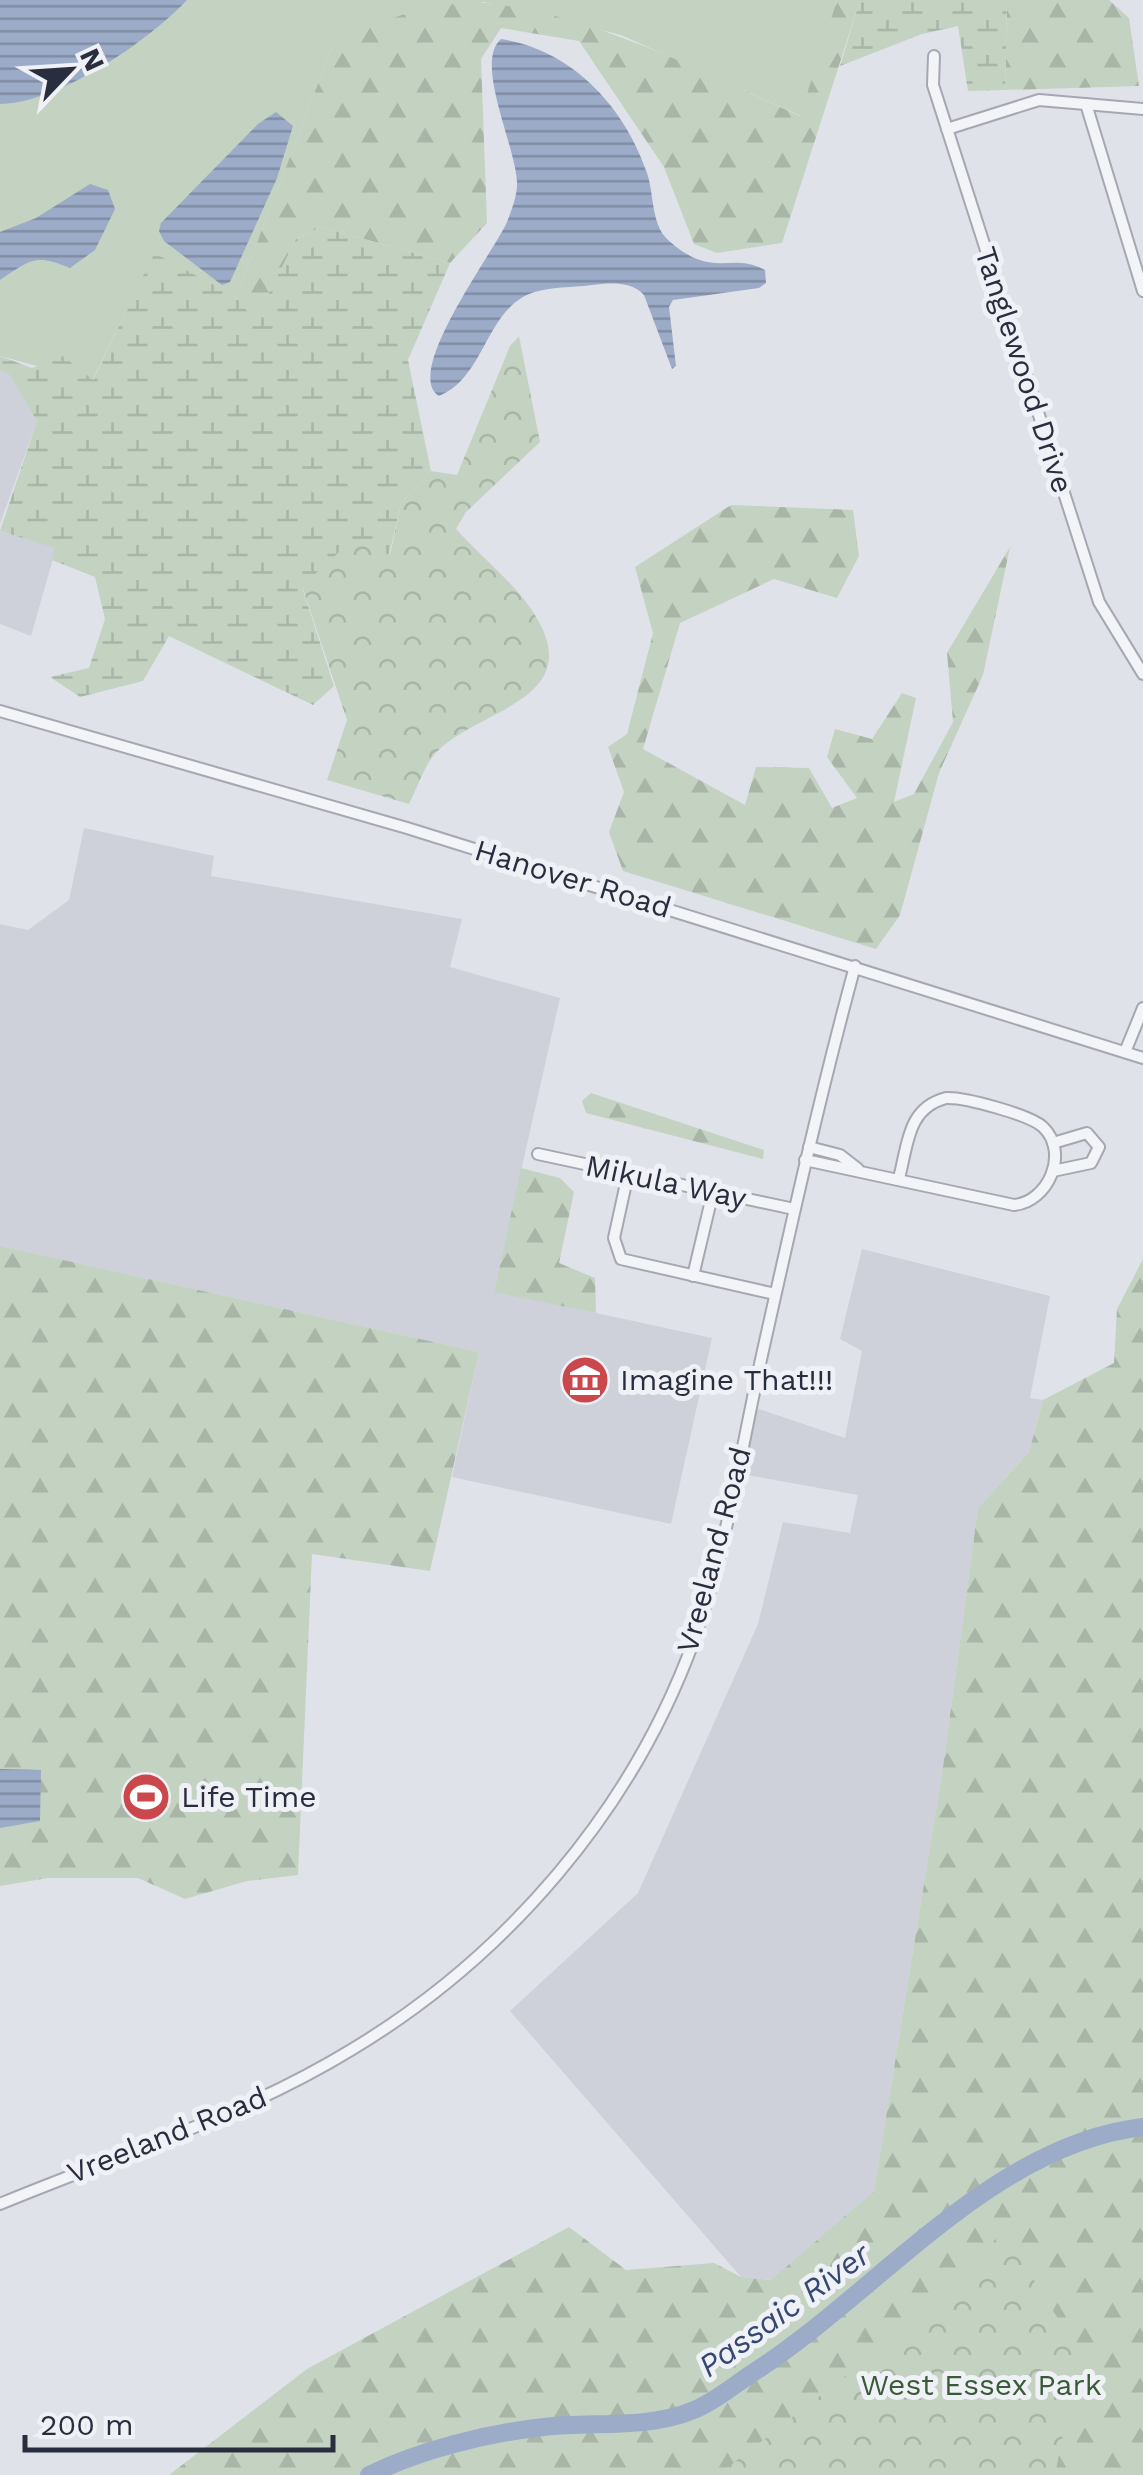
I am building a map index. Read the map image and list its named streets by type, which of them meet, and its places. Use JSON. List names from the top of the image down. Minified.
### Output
{"streets":{"street":["Tanglewood Drive","Hanover Road","Mikula Way","Vreeland Road"]},"crossings":[["Hanover Road","Vreeland Road"],["Mikula Way","Vreeland Road"]],"water":["Passaic River"],"parks":["West Essex Park"],"places":{"museum":["Imagine That!!!"],"sports":["Life Time"]},"scale_bar":"200 m","north":"top right"}
